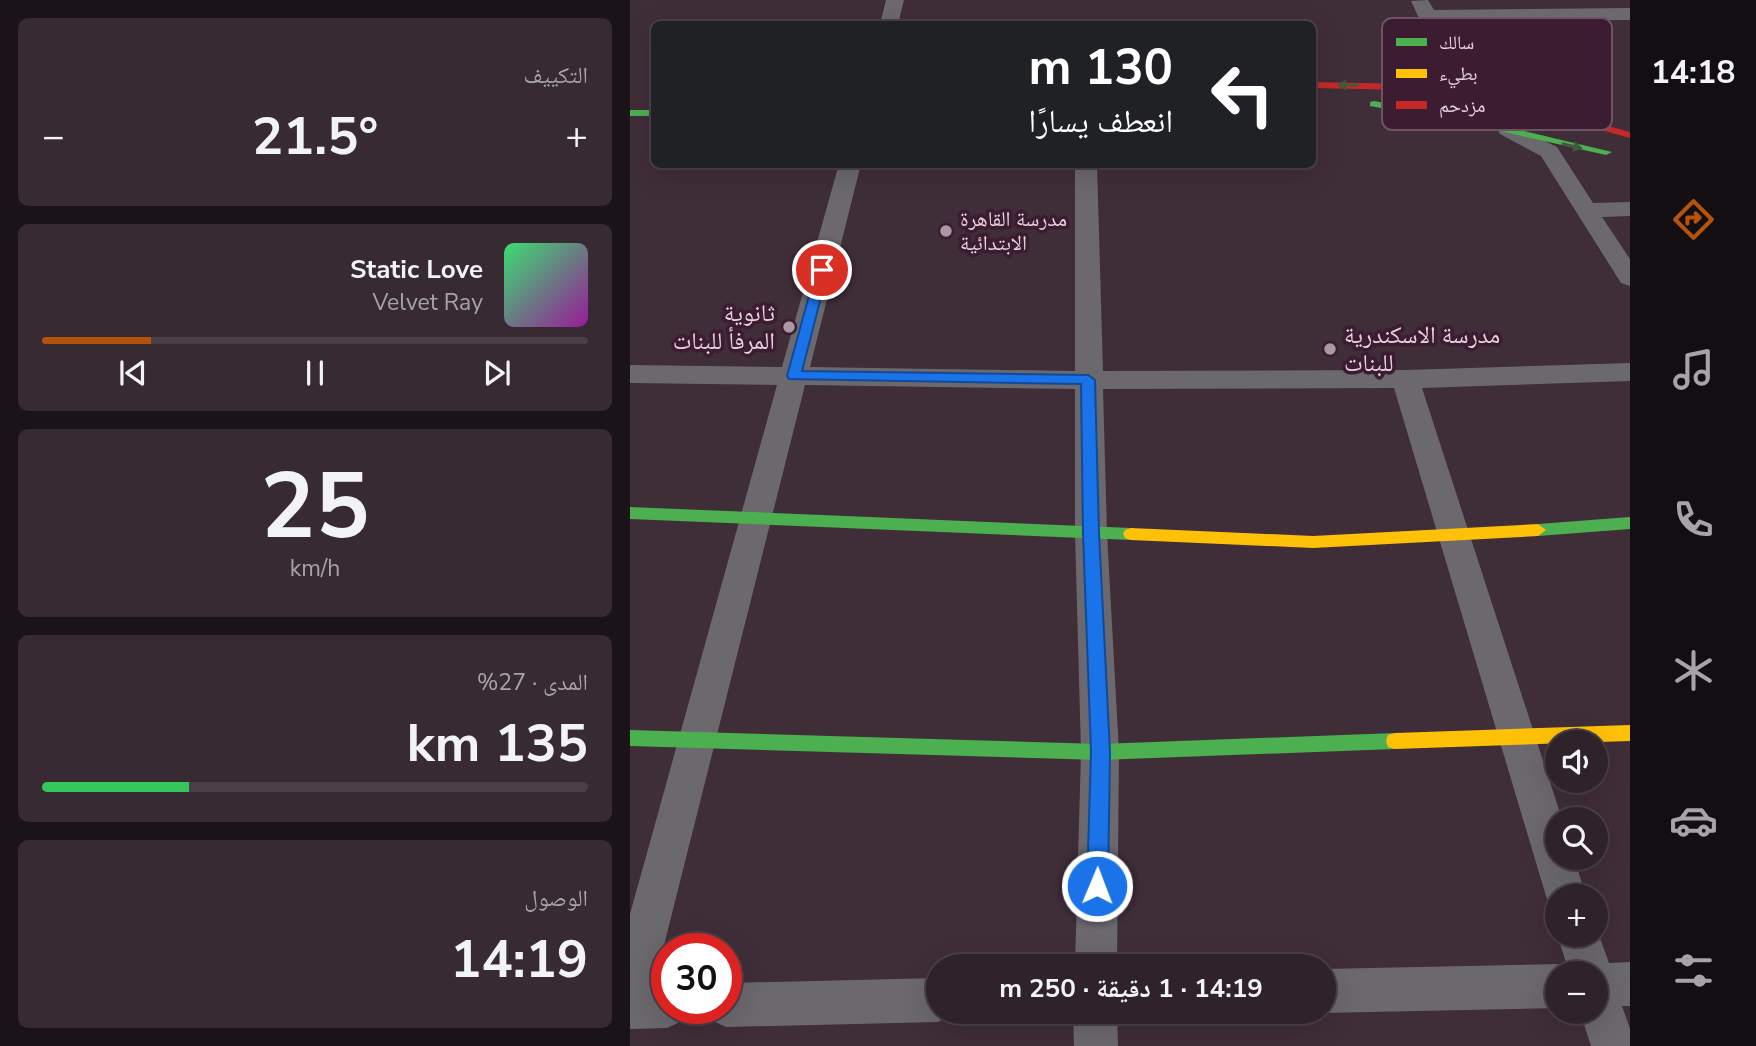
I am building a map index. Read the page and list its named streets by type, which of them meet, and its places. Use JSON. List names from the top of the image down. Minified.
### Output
{"places":["مدرسة القاهرة الابتدائية","ثانوية المرفأ للبنات","مدرسة الاسكندرية للبنات"],"legend":["سالك","بطيء","مزدحم"],"page":{"tabs":"14:18","tile":["التكييف",["25","km/h"],["المدى · 27%","135 km"],["الوصول","14:19"]],"turn":["130 m","انعطف يسارًا"],"heat":["−","21.5°","+"],"song":["Static Love","Velvet Ray"],"map_buttons":["+","−"],"limit":"30","trip":"14:19 · 1 دقيقة · 250 m"}}
